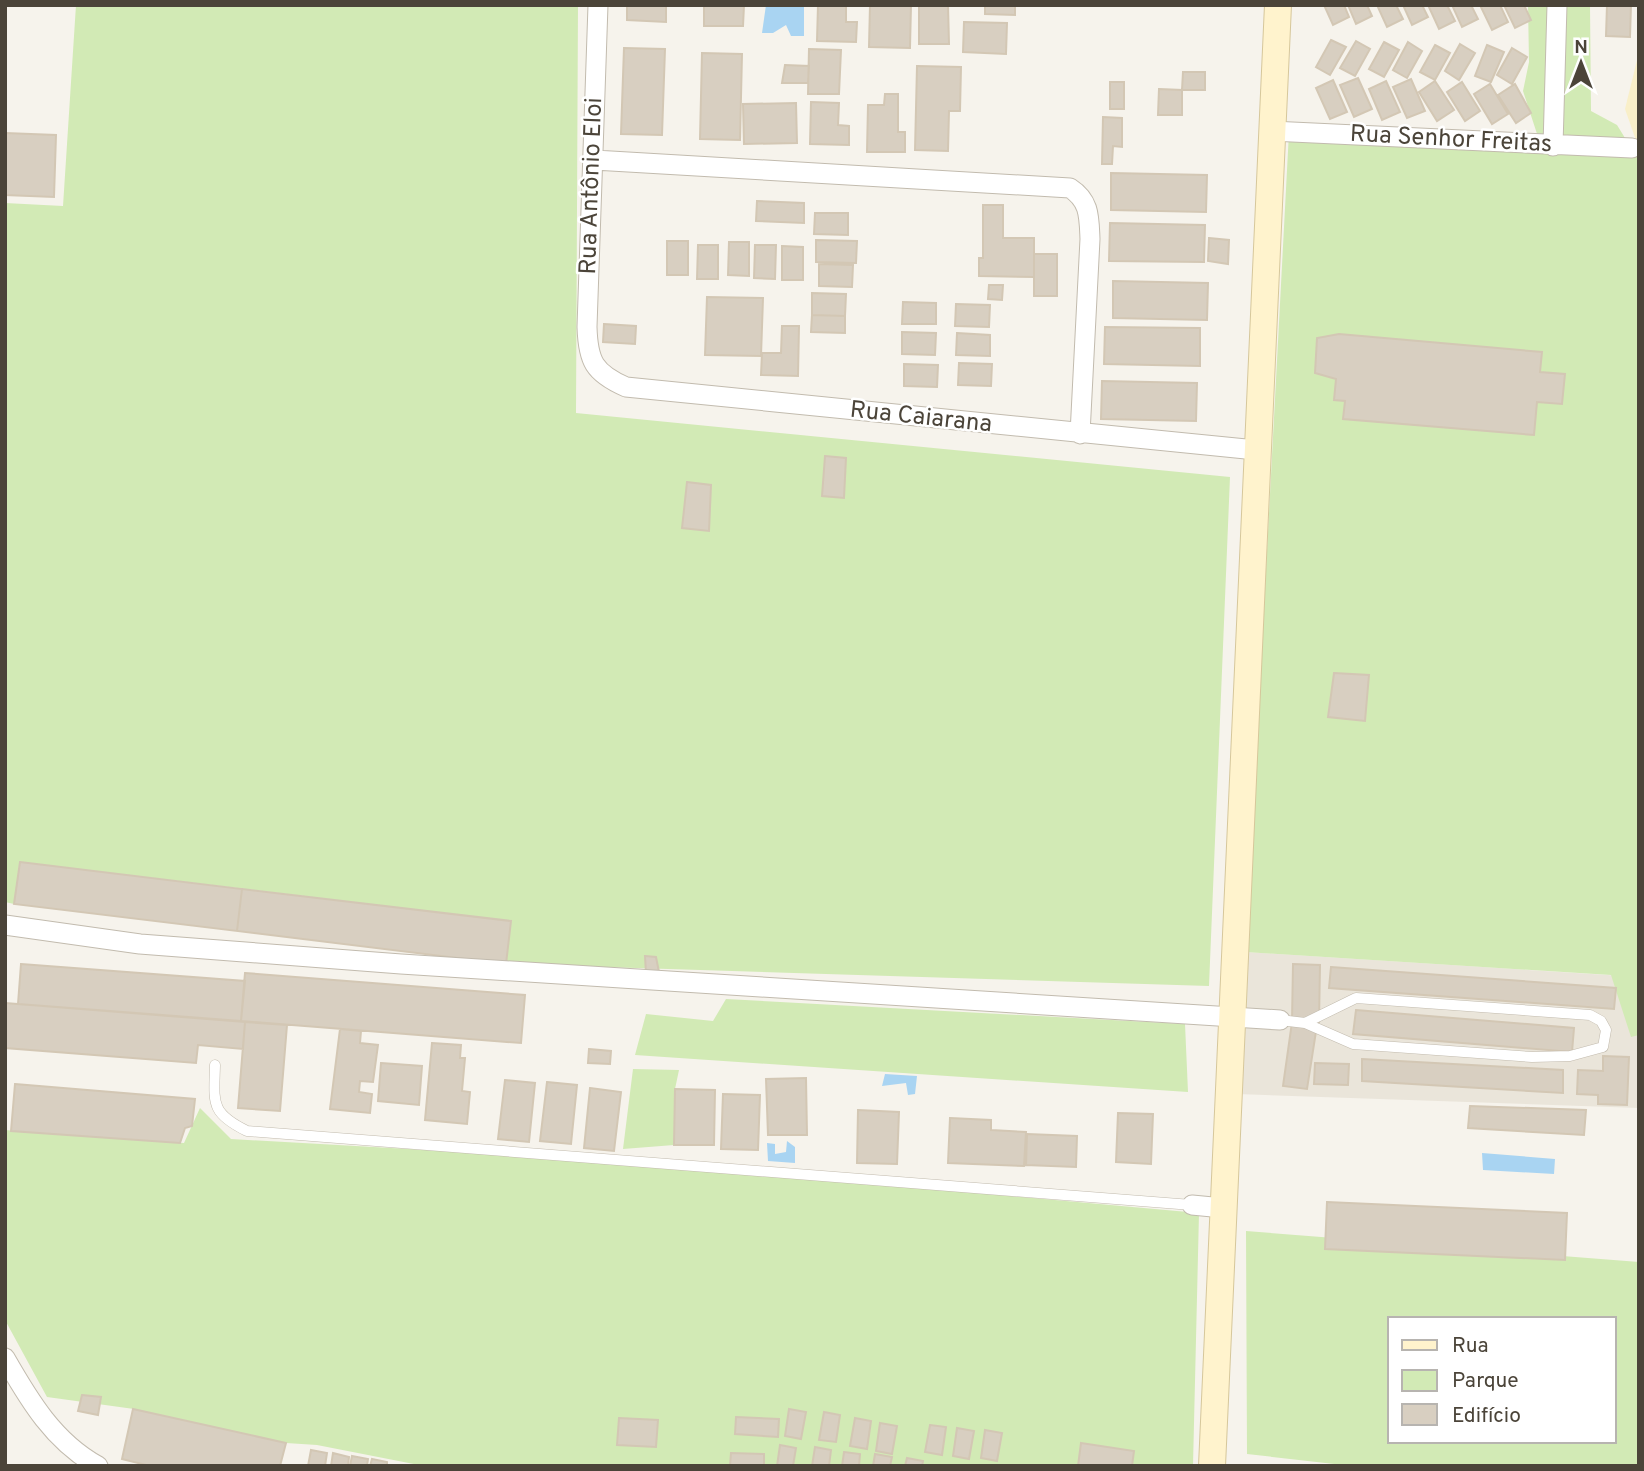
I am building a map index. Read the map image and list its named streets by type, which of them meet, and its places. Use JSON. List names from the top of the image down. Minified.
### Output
{"streets":{"street":["Rua Senhor Freitas","Rua Antônio Eloi","Rua Caiarana"]},"crossings":[["Rua Antônio Eloi","Rua Caiarana"]],"legend":["Rua","Parque","Edifício"],"north":"top"}
